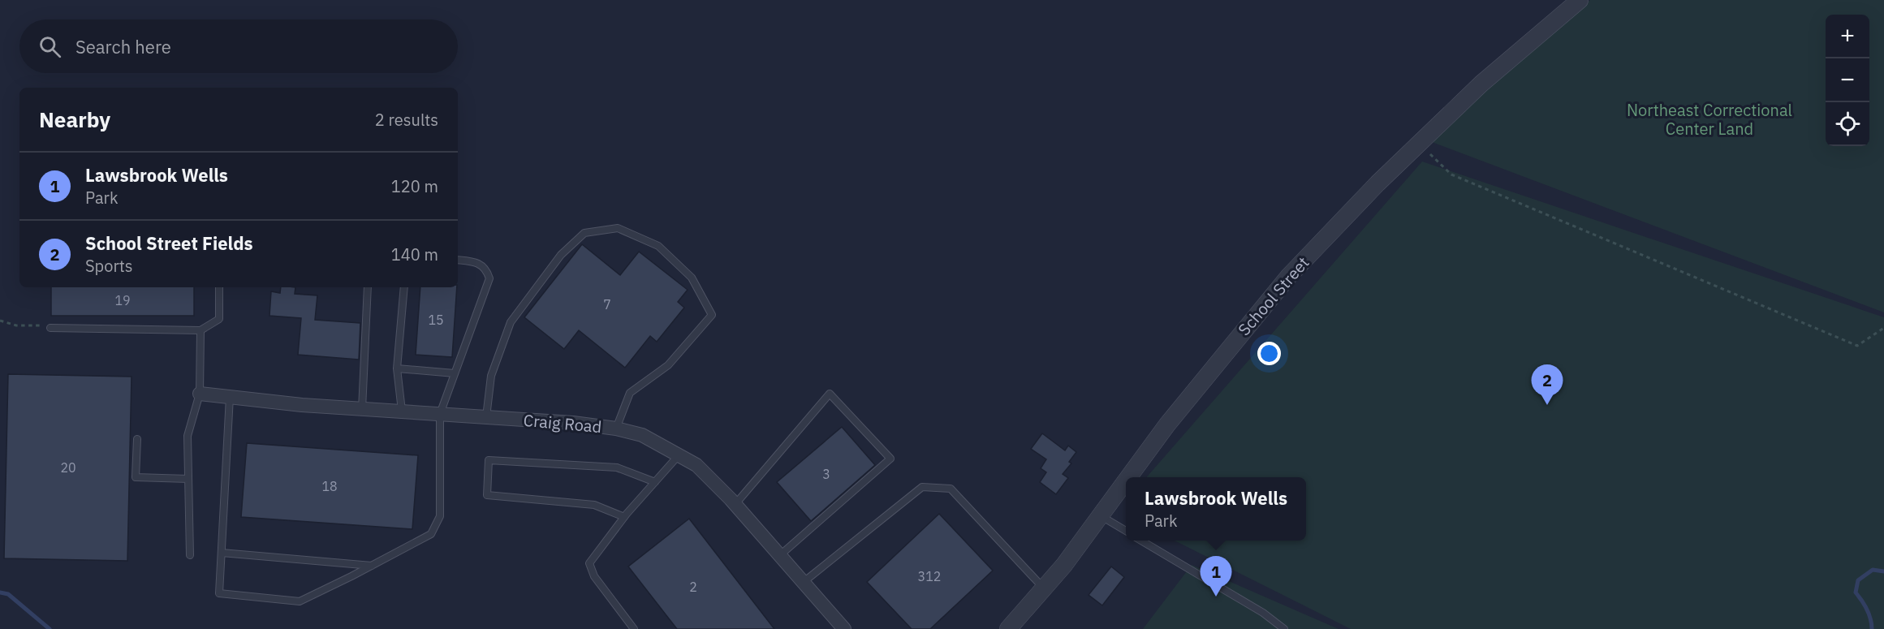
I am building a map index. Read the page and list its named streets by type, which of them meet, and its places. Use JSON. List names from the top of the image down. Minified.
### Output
{"streets":{"street":["School Street","Craig Road"]},"parks":["Northeast Correctional Center Land"],"house_numbers":["19","7","15","20","3","18","312","2"],"page":{"map_buttons":["+","−"],"search":"Search here","heading":["Nearby","2 results"],"list":[{"mark":"1","name":"Lawsbrook Wells","note":"Park","value":"120 m"},{"mark":"2","name":"School Street Fields","note":"Sports","value":"140 m"}],"pins":["2","1"],"popup":["Lawsbrook Wells","Park"]}}
